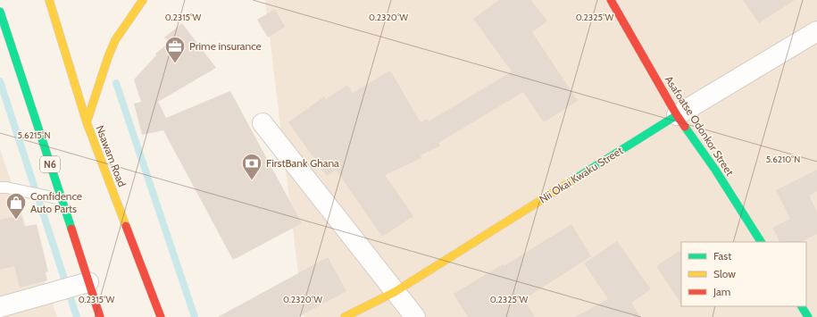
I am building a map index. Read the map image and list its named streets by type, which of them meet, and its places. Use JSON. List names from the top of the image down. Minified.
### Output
{"streets":{"main road":["Asafoatse Odonkor Street","Nsawam Road","N6","Nii Okai Kwaku Street"]},"crossings":[["Asafoatse Odonkor Street","Nii Okai Kwaku Street"]],"places":{"office":["Prime insurance"],"bank":["FirstBank Ghana"],"shop":["Confidence Auto Parts"]},"legend":["Fast","Slow","Jam"],"coordinates":["0.2315°W","0.2320°W","0.2325°W","5.6215°N","5.6210°N"]}
